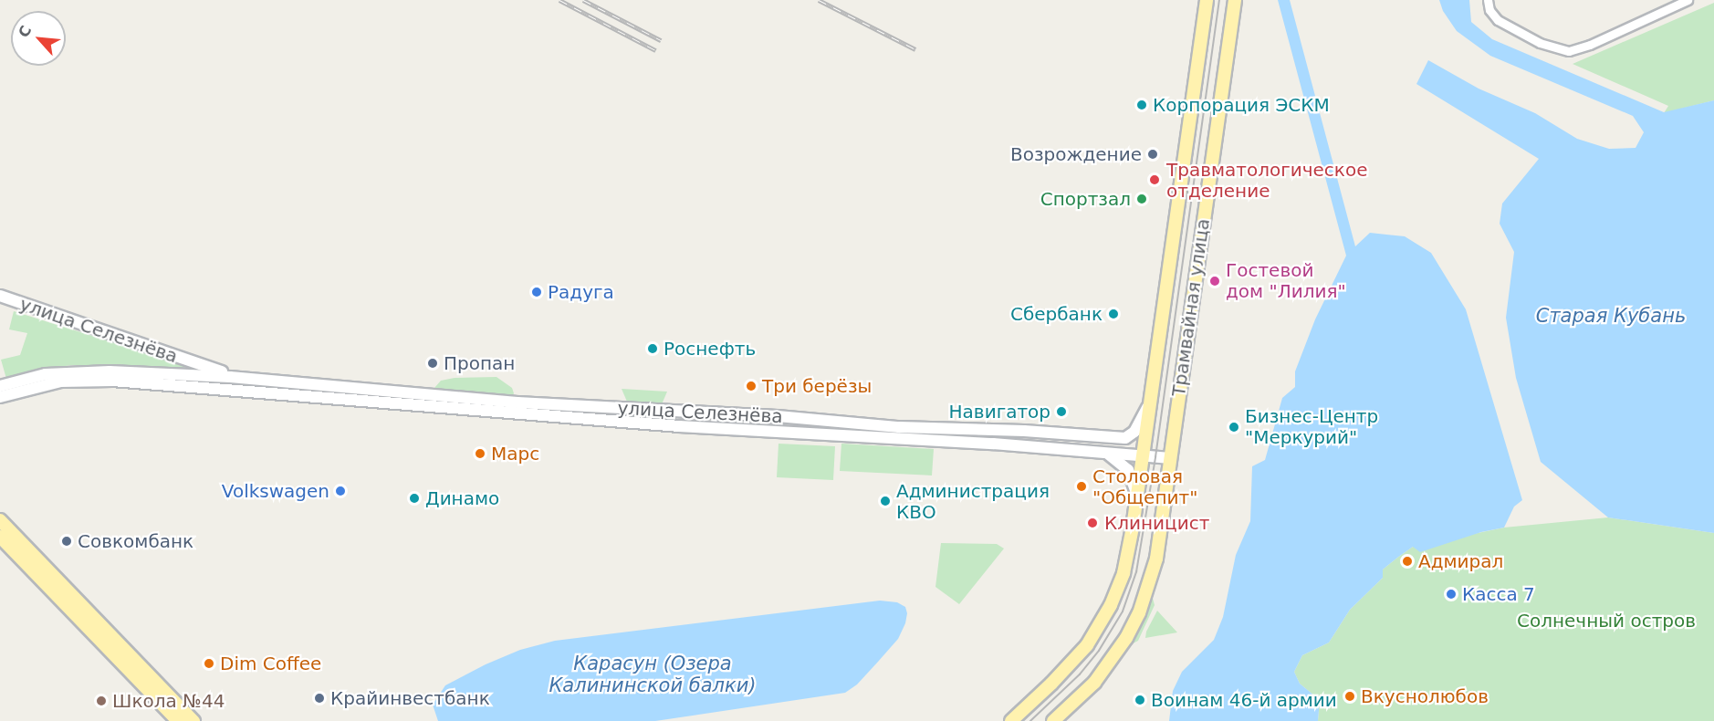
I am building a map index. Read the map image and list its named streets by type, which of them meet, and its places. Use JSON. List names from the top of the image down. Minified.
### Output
{"streets":{"main road":["Трамвайная улица","улица Селезнёва"]},"crossings":[["Трамвайная улица","улица Селезнёва"]],"water":["Старая Кубань","Карасун (Озера Калининской балки)"],"parks":["Солнечный остров"],"places":["Корпорация ЭСКМ","Возрождение","Травматологическое отделение","Спортзал","Гостевой дом \"Лилия\"","Радуга","Сбербанк","Роснефть","Пропан","Три берёзы","Навигатор","Бизнес-Центр \"Меркурий\"","Марс","Столовая \"Общепит\"","Volkswagen","Динамо","Администрация КВО","Клиницист","Совкомбанк","Адмирал","Касса 7","Dim Coffee","Вкуснолюбов","Крайинвестбанк","Воинам 46-й армии","Школа №44"],"north":"top left"}
